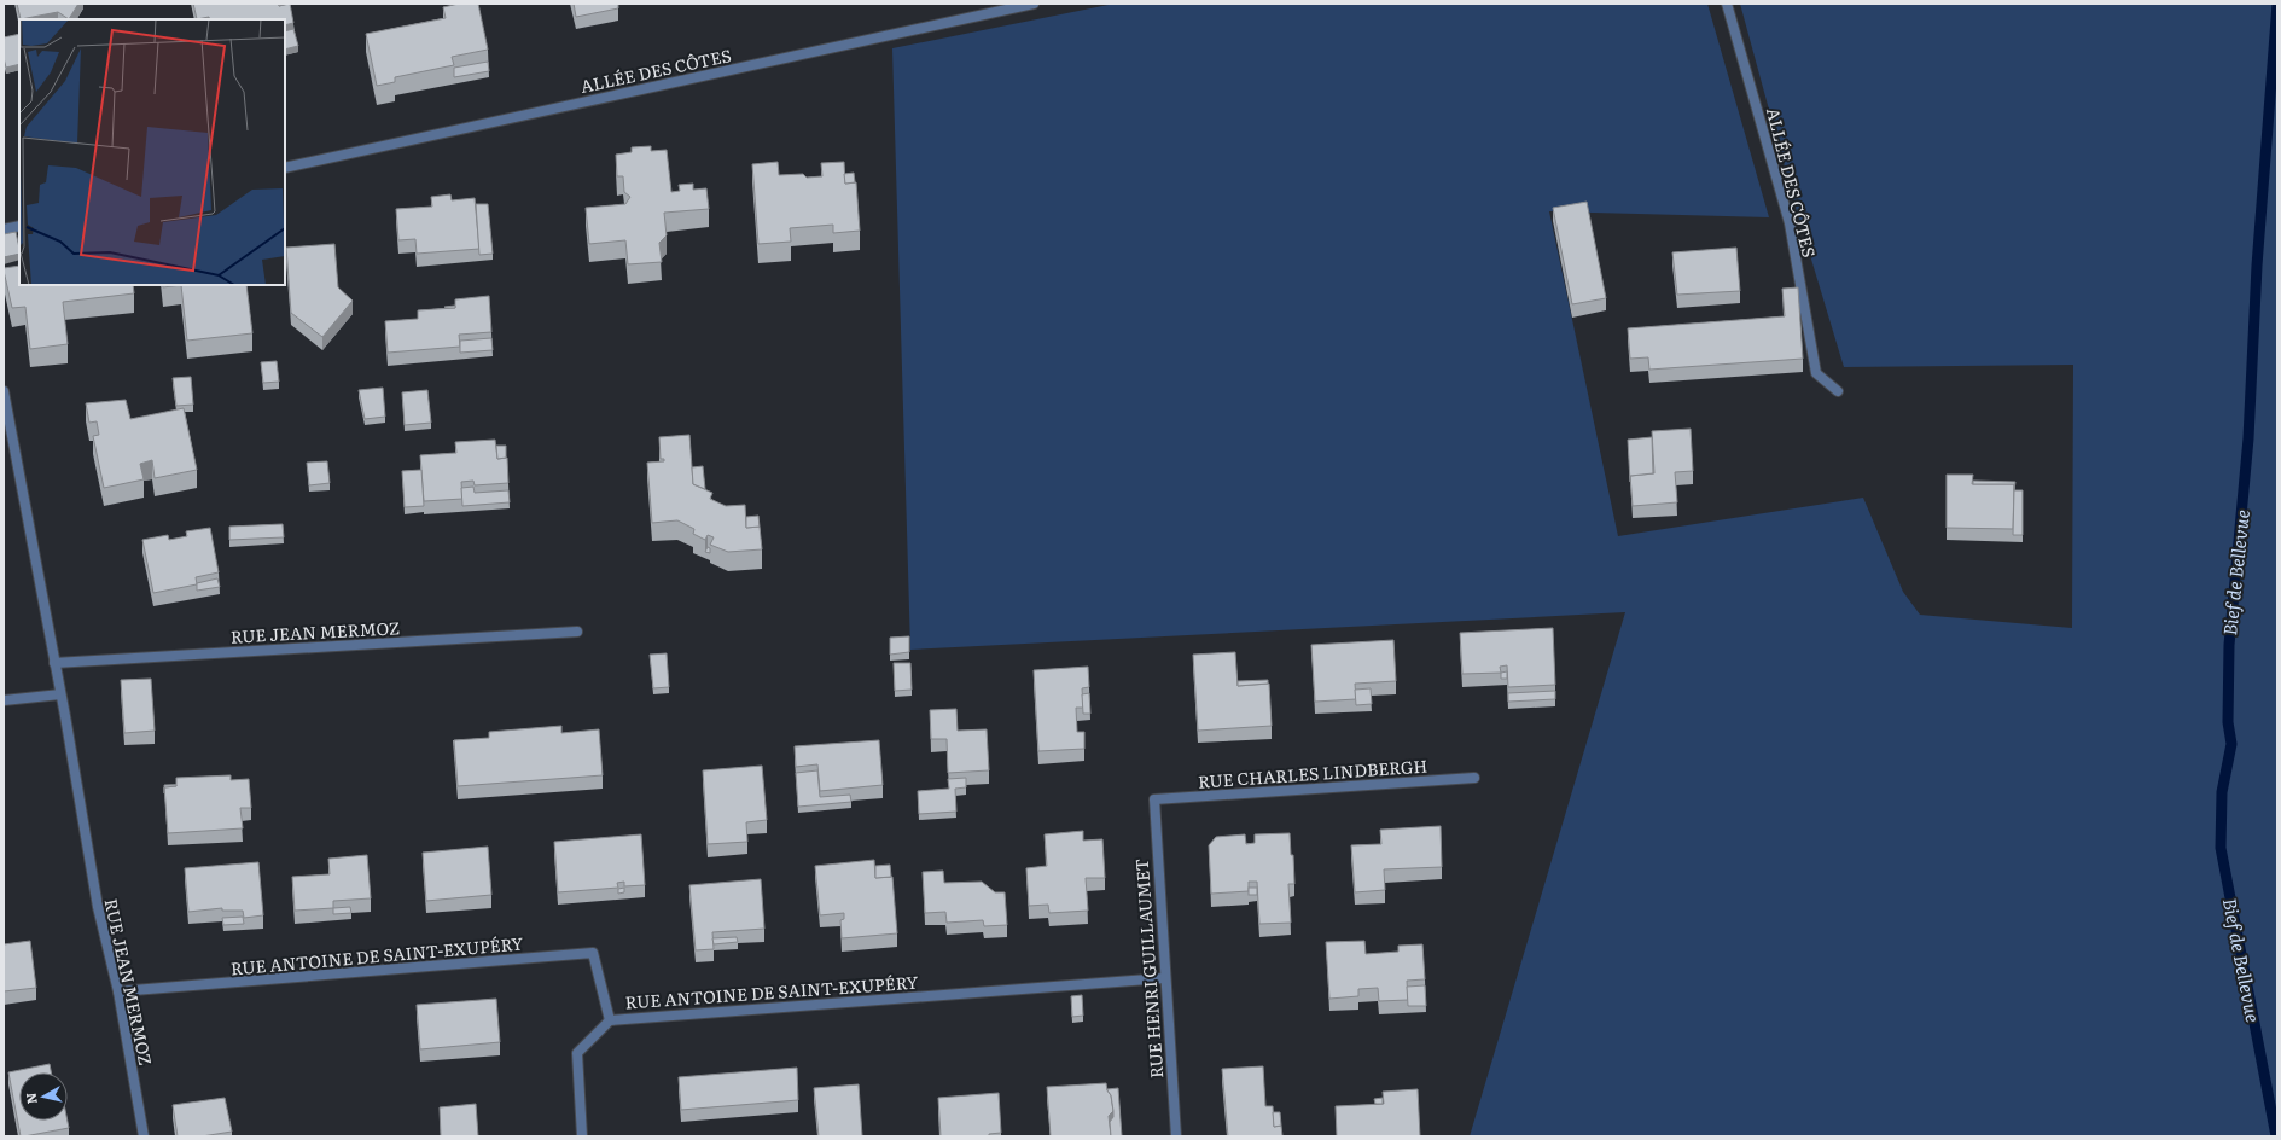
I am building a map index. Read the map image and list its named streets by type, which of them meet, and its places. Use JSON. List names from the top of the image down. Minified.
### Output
{"streets":{"street":["ALLÉE DES CÔTES","RUE JEAN MERMOZ","RUE CHARLES LINDBERGH","RUE ANTOINE DE SAINT-EXUPÉRY","RUE HENRI GUILLAUMET"]},"crossings":[["RUE JEAN MERMOZ","RUE ANTOINE DE SAINT-EXUPÉRY"],["RUE CHARLES LINDBERGH","RUE HENRI GUILLAUMET"],["RUE ANTOINE DE SAINT-EXUPÉRY","RUE HENRI GUILLAUMET"]],"water":["Bief de Bellevue"],"north":"left"}
